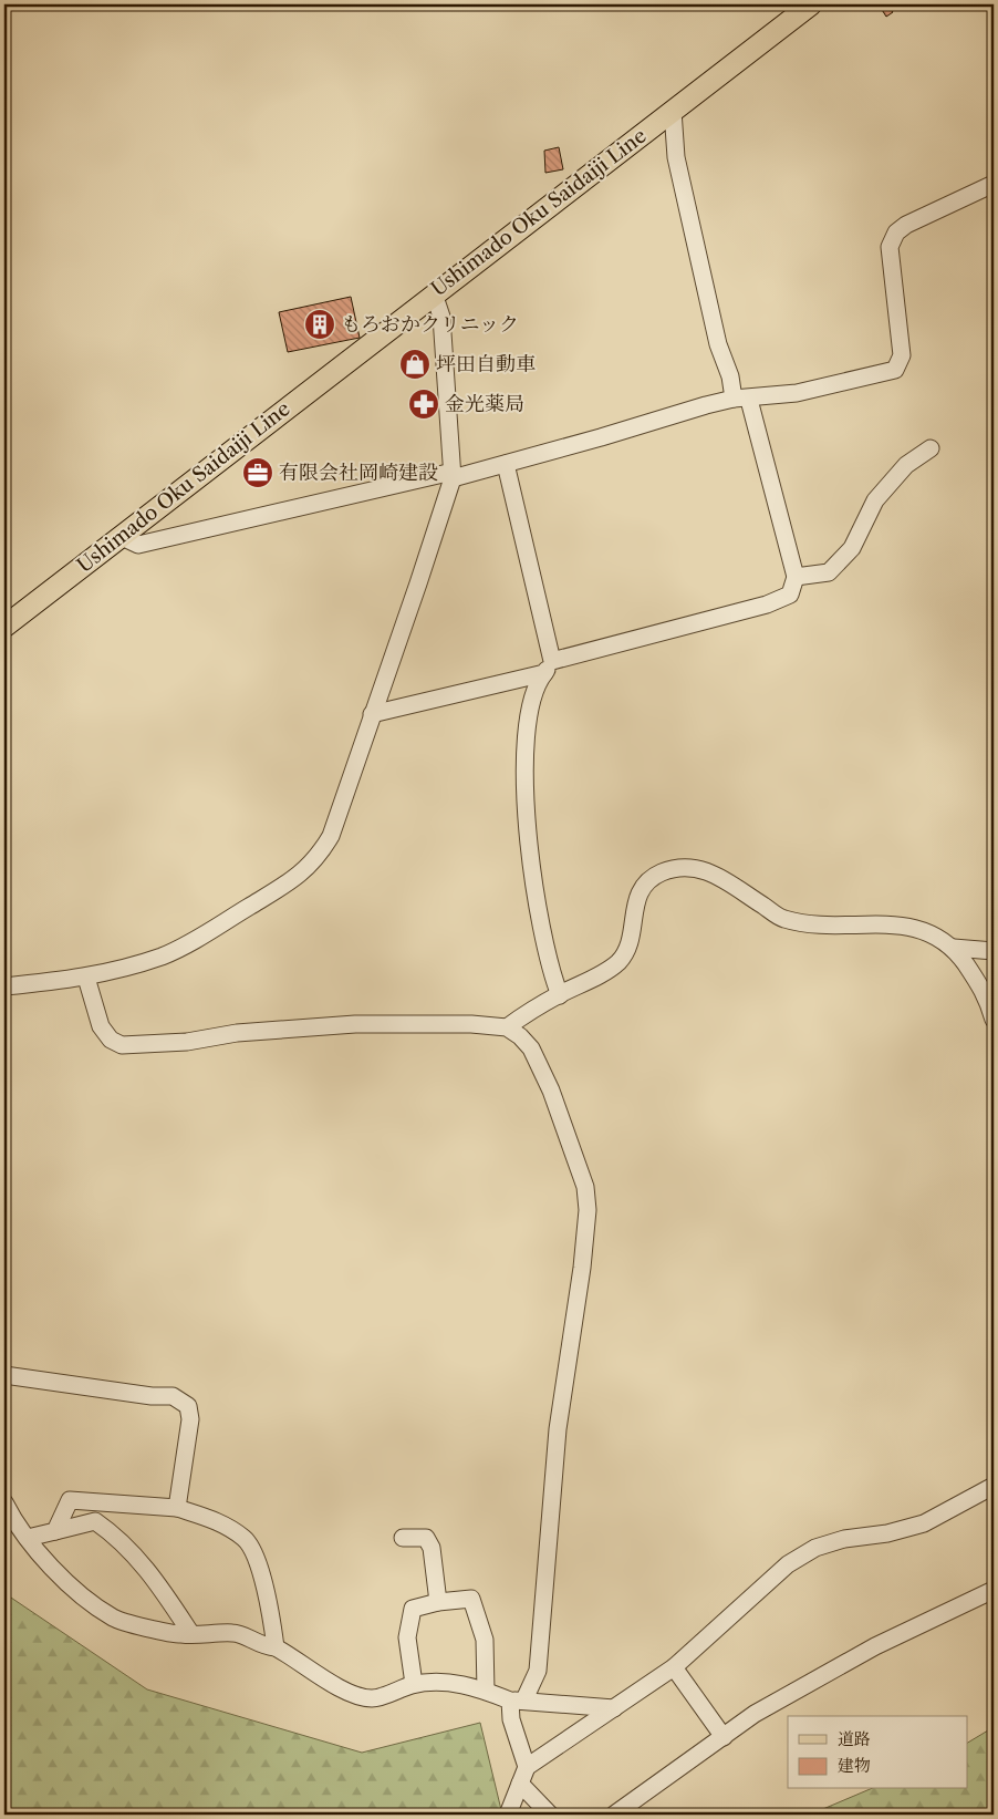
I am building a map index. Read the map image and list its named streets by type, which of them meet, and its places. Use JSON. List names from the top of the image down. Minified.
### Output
{"streets":{"main road":["Ushimado Oku Saidaiji Line"]},"places":{"building":["もろおかクリニック"],"shop":["坪田自動車"],"pharmacy":["金光薬局"],"office":["有限会社岡崎建設"]},"legend":["道路","建物"]}
